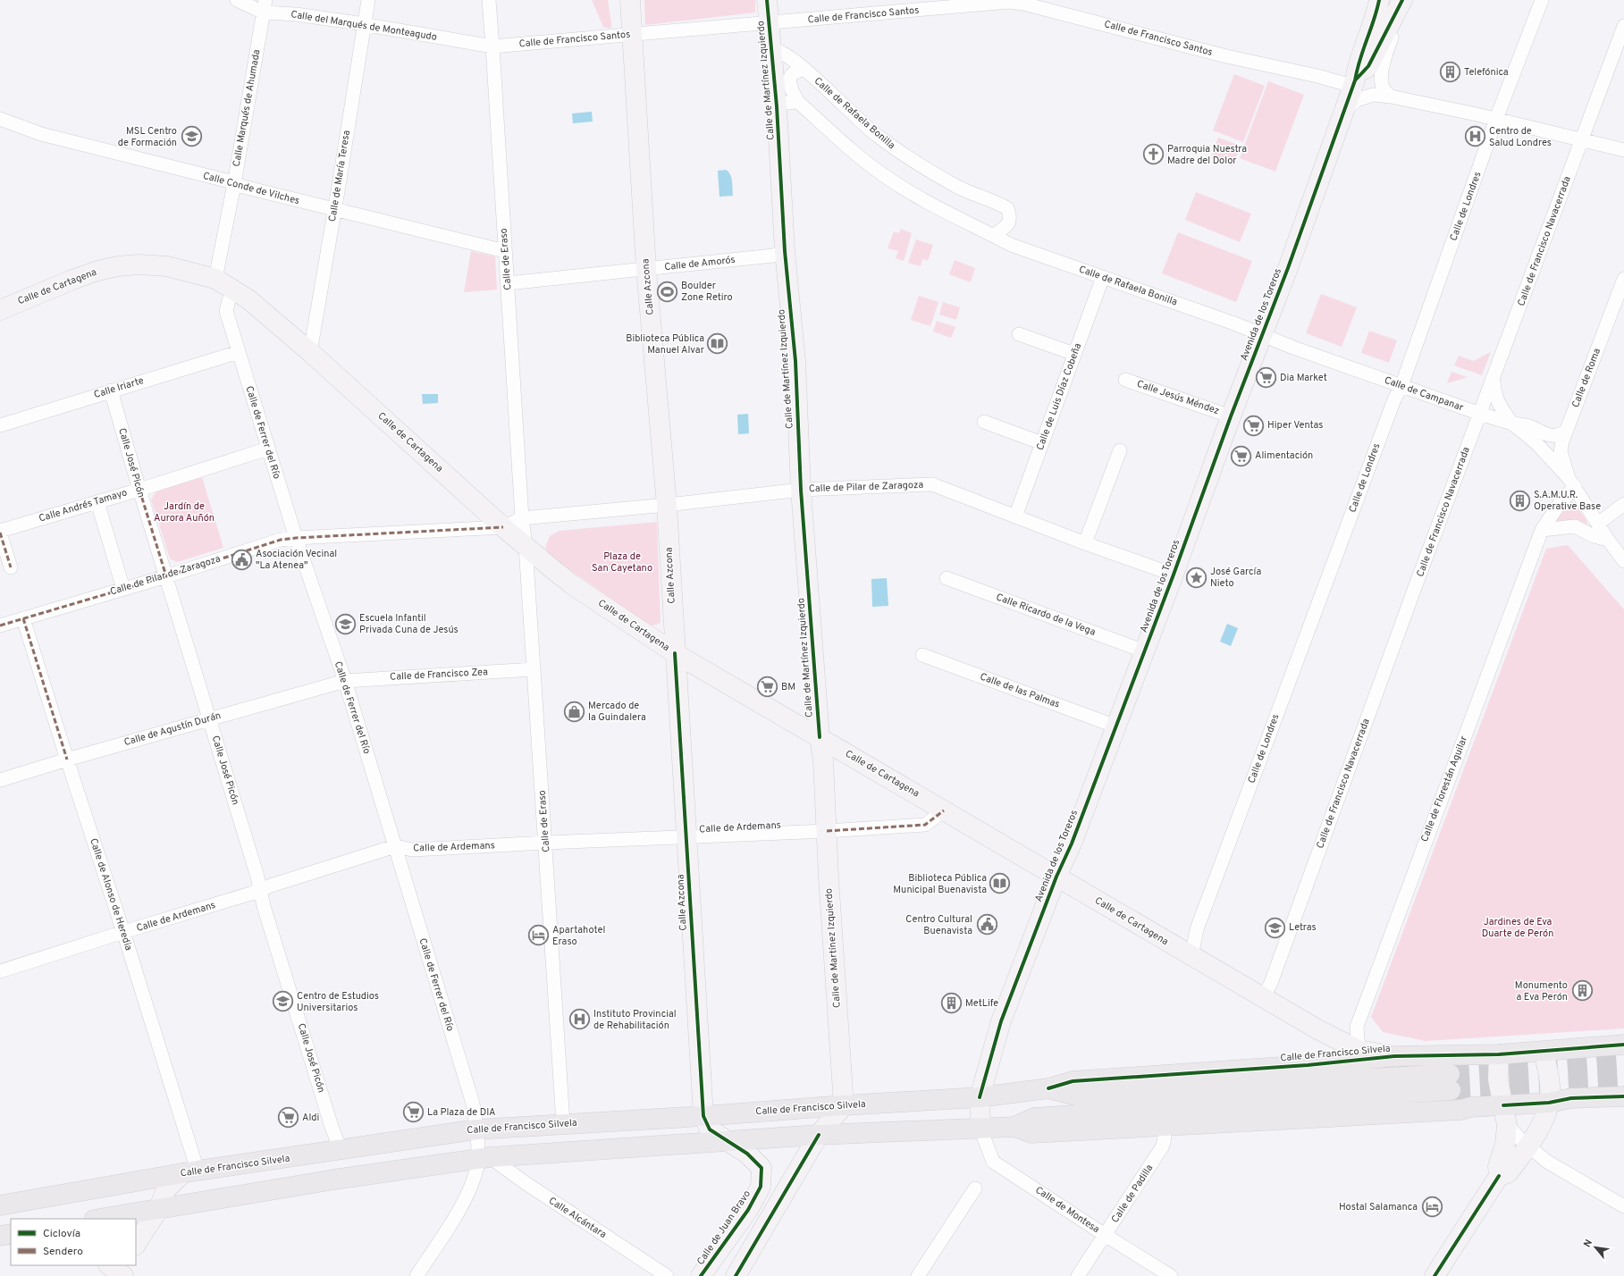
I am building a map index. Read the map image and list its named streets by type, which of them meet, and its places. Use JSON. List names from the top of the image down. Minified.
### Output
{"streets":{"main road":["Calle de Francisco Silvela"],"street":["Calle de Francisco Santos","Calle del Marqués de Monteagudo","Calle de Martínez Izquierdo","Calle Marqués de Ahumada","Calle de Rafaela Bonilla","Calle de María Teresa","Calle Conde de Vilches","Calle de Londres","Calle de Francisco Navacerrada","Calle de Eraso","Calle de Amorós","Calle de Cartagena","Calle Azcona","Avenida de los Toreros","Calle de Roma","Calle Iriarte","Calle de Campanar","Calle de Luis Díaz Cobeña","Calle Jesús Méndez","Calle de Ferrer del Río","Calle José Picón","Calle de Pilar de Zaragoza","Calle Andrés Tamayo","Calle Ricardo de la Vega","Calle de Francisco Zea","Calle de las Palmas","Calle de Agustín Durán","Calle de Florestán Aguilar","Calle de Ardemans","Calle de Alonso de Heredia","Calle de Padilla","Calle de Montesa","Calle Alcántara","Calle de Juan Bravo"]},"crossings":[["Calle de Francisco Santos","Calle del Marqués de Monteagudo"],["Calle de Francisco Santos","Calle de Martínez Izquierdo"],["Calle de Francisco Santos","Calle de Eraso"],["Calle de Francisco Santos","Calle Azcona"],["Calle de Francisco Santos","Avenida de los Toreros"],["Calle del Marqués de Monteagudo","Calle Marqués de Ahumada"],["Calle del Marqués de Monteagudo","Calle de María Teresa"],["Calle del Marqués de Monteagudo","Calle de Eraso"],["Calle de Martínez Izquierdo","Calle de Rafaela Bonilla"],["Calle de Martínez Izquierdo","Calle de Amorós"],["Calle de Martínez Izquierdo","Calle de Cartagena"],["Calle de Martínez Izquierdo","Calle de Pilar de Zaragoza"],["Calle de Martínez Izquierdo","Calle de Ardemans"],["Calle de Martínez Izquierdo","Calle de Francisco Silvela"],["Calle Marqués de Ahumada","Calle Conde de Vilches"],["Calle Marqués de Ahumada","Calle de Cartagena"],["Calle de Rafaela Bonilla","Avenida de los Toreros"],["Calle de Rafaela Bonilla","Calle de Campanar"],["Calle de Rafaela Bonilla","Calle de Luis Díaz Cobeña"],["Calle de María Teresa","Calle Conde de Vilches"],["Calle de María Teresa","Calle de Cartagena"],["Calle Conde de Vilches","Calle de Eraso"],["Calle de Londres","Calle de Cartagena"],["Calle de Londres","Calle de Campanar"],["Calle de Francisco Navacerrada","Calle de Cartagena"],["Calle de Francisco Navacerrada","Calle de Campanar"],["Calle de Eraso","Calle de Amorós"],["Calle de Eraso","Calle de Cartagena"],["Calle de Eraso","Calle de Pilar de Zaragoza"],["Calle de Eraso","Calle de Francisco Zea"],["Calle de Eraso","Calle de Ardemans"],["Calle de Eraso","Calle de Francisco Silvela"],["Calle de Amorós","Calle Azcona"],["Calle de Cartagena","Calle Azcona"],["Calle de Cartagena","Avenida de los Toreros"],["Calle de Cartagena","Calle de Ferrer del Río"],["Calle de Cartagena","Calle de Pilar de Zaragoza"],["Calle de Cartagena","Calle de Florestán Aguilar"],["Calle de Cartagena","Calle de Ardemans"],["Calle de Cartagena","Calle de Francisco Silvela"],["Calle Azcona","Calle de Pilar de Zaragoza"],["Calle Azcona","Calle de Ardemans"],["Calle Azcona","Calle de Francisco Silvela"],["Calle Azcona","Calle de Juan Bravo"],["Avenida de los Toreros","Calle de Campanar"],["Avenida de los Toreros","Calle Jesús Méndez"],["Avenida de los Toreros","Calle de Pilar de Zaragoza"],["Avenida de los Toreros","Calle Ricardo de la Vega"],["Avenida de los Toreros","Calle de las Palmas"],["Avenida de los Toreros","Calle de Francisco Silvela"],["Avenida de los Toreros","Calle de Montesa"],["Calle de Roma","Calle de Campanar"],["Calle de Roma","Calle de Florestán Aguilar"],["Calle Iriarte","Calle de Ferrer del Río"],["Calle Iriarte","Calle José Picón"],["Calle de Campanar","Calle de Florestán Aguilar"],["Calle de Luis Díaz Cobeña","Calle de Pilar de Zaragoza"],["Calle de Ferrer del Río","Calle de Pilar de Zaragoza"],["Calle de Ferrer del Río","Calle Andrés Tamayo"],["Calle de Ferrer del Río","Calle de Francisco Zea"],["Calle de Ferrer del Río","Calle de Agustín Durán"],["Calle de Ferrer del Río","Calle de Ardemans"],["Calle de Ferrer del Río","Calle de Francisco Silvela"],["Calle de Ferrer del Río","Calle Alcántara"],["Calle José Picón","Calle de Pilar de Zaragoza"],["Calle José Picón","Calle Andrés Tamayo"],["Calle José Picón","Calle de Agustín Durán"],["Calle José Picón","Calle de Ardemans"],["Calle José Picón","Calle de Francisco Silvela"],["Calle de Pilar de Zaragoza","Calle de Alonso de Heredia"],["Calle de Francisco Zea","Calle de Agustín Durán"],["Calle de Agustín Durán","Calle de Alonso de Heredia"],["Calle de Ardemans","Calle de Alonso de Heredia"],["Calle de Alonso de Heredia","Calle de Francisco Silvela"],["Calle de Francisco Silvela","Calle de Padilla"],["Calle de Francisco Silvela","Calle de Montesa"],["Calle de Francisco Silvela","Calle Alcántara"],["Calle de Francisco Silvela","Calle de Juan Bravo"],["Calle de Padilla","Calle de Montesa"]],"parks":["Jardín de Aurora Auñón","Plaza de San Cayetano","Jardines de Eva Duarte de Perón"],"places":{"building":["Telefónica","S.A.M.U.R. Operative Base","Monumento a Eva Perón","MetLife"],"school or university":["MSL Centro de Formación","Escuela Infantil Privada Cuna de Jesús","Letras","Centro de Estudios Universitarios"],"hospital":["Centro de Salud Londres","Instituto Provincial de Rehabilitación"],"church":["Parroquia Nuestra Madre del Dolor"],"sports":["Boulder Zone Retiro"],"library":["Biblioteca Pública Manuel Alvar","Biblioteca Pública Municipal Buenavista"],"supermarket":["Dia Market","Hiper Ventas","Alimentación","BM","La Plaza de DIA","Aldi"],"public building":["Asociación Vecinal \"La Atenea\"","Centro Cultural Buenavista"],"place":["José García Nieto"],"shop":["Mercado de la Guindalera"],"hotel":["Apartahotel Eraso","Hostal Salamanca"]},"legend":["Ciclovía","Sendero"],"north":"top left"}
